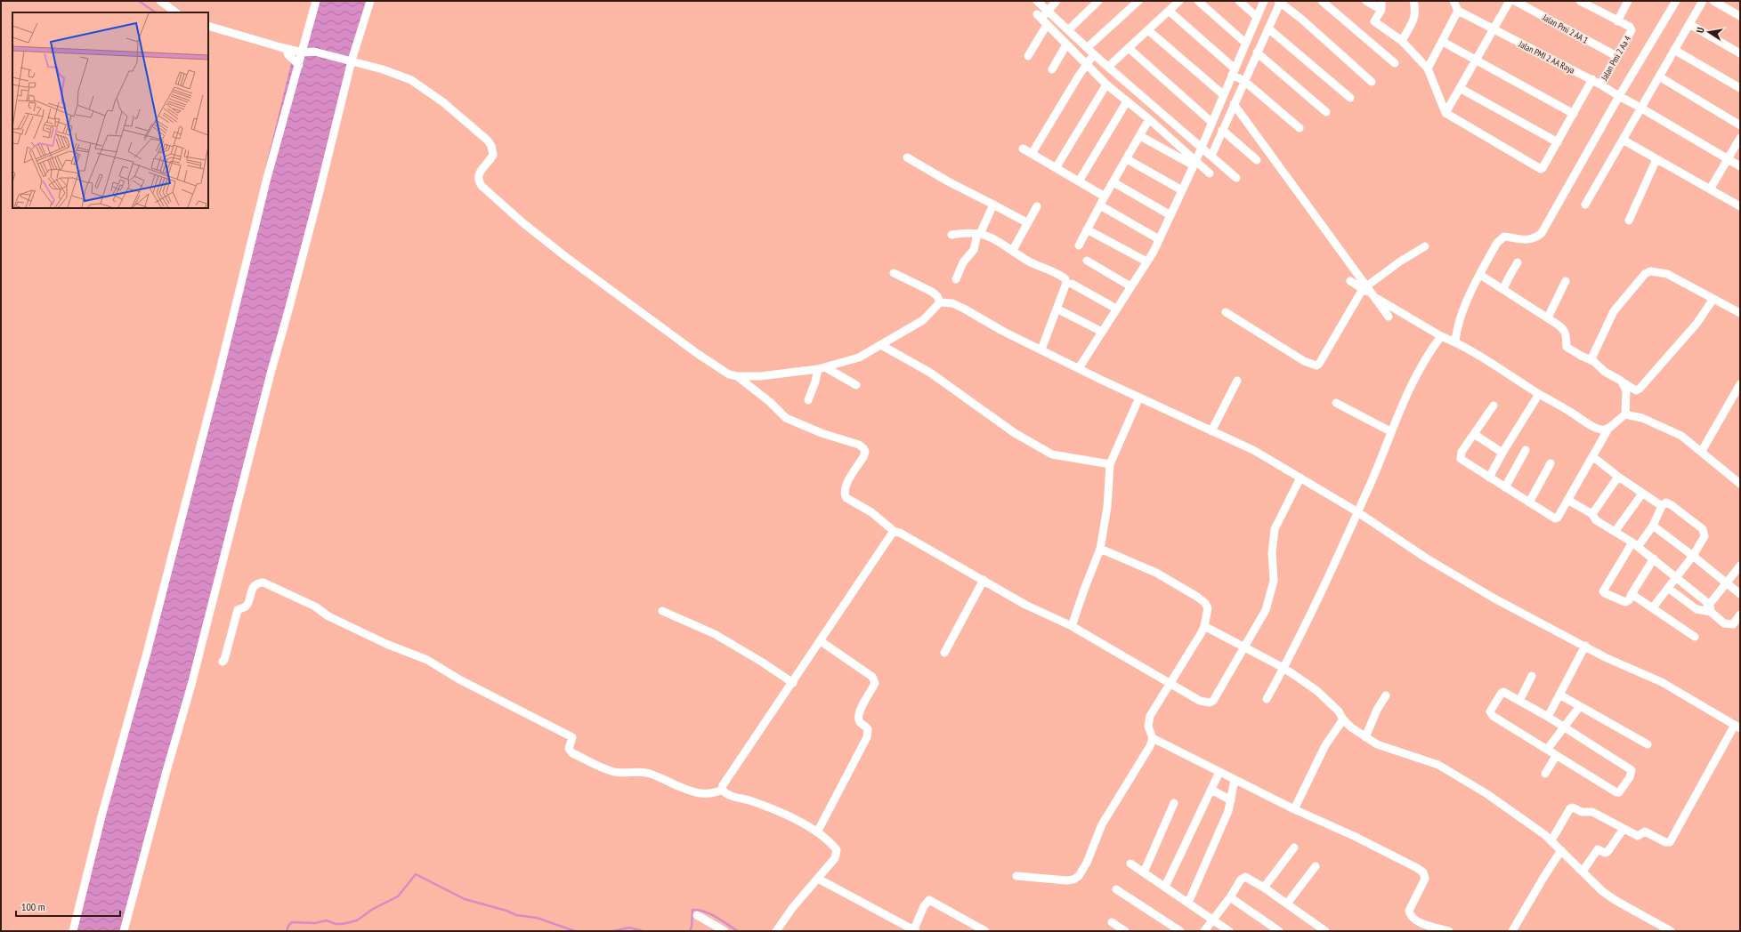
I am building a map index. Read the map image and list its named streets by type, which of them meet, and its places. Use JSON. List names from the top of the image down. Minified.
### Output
{"streets":{"street":["Jalan Pmi 2 AA 1","Jalan PMI 2 AA Raya","Jalan Pmi 2 Aa 4"]},"crossings":[["Jalan Pmi 2 AA 1","Jalan Pmi 2 Aa 4"],["Jalan PMI 2 AA Raya","Jalan Pmi 2 Aa 4"]],"scale_bar":"100 m","north":"left"}
